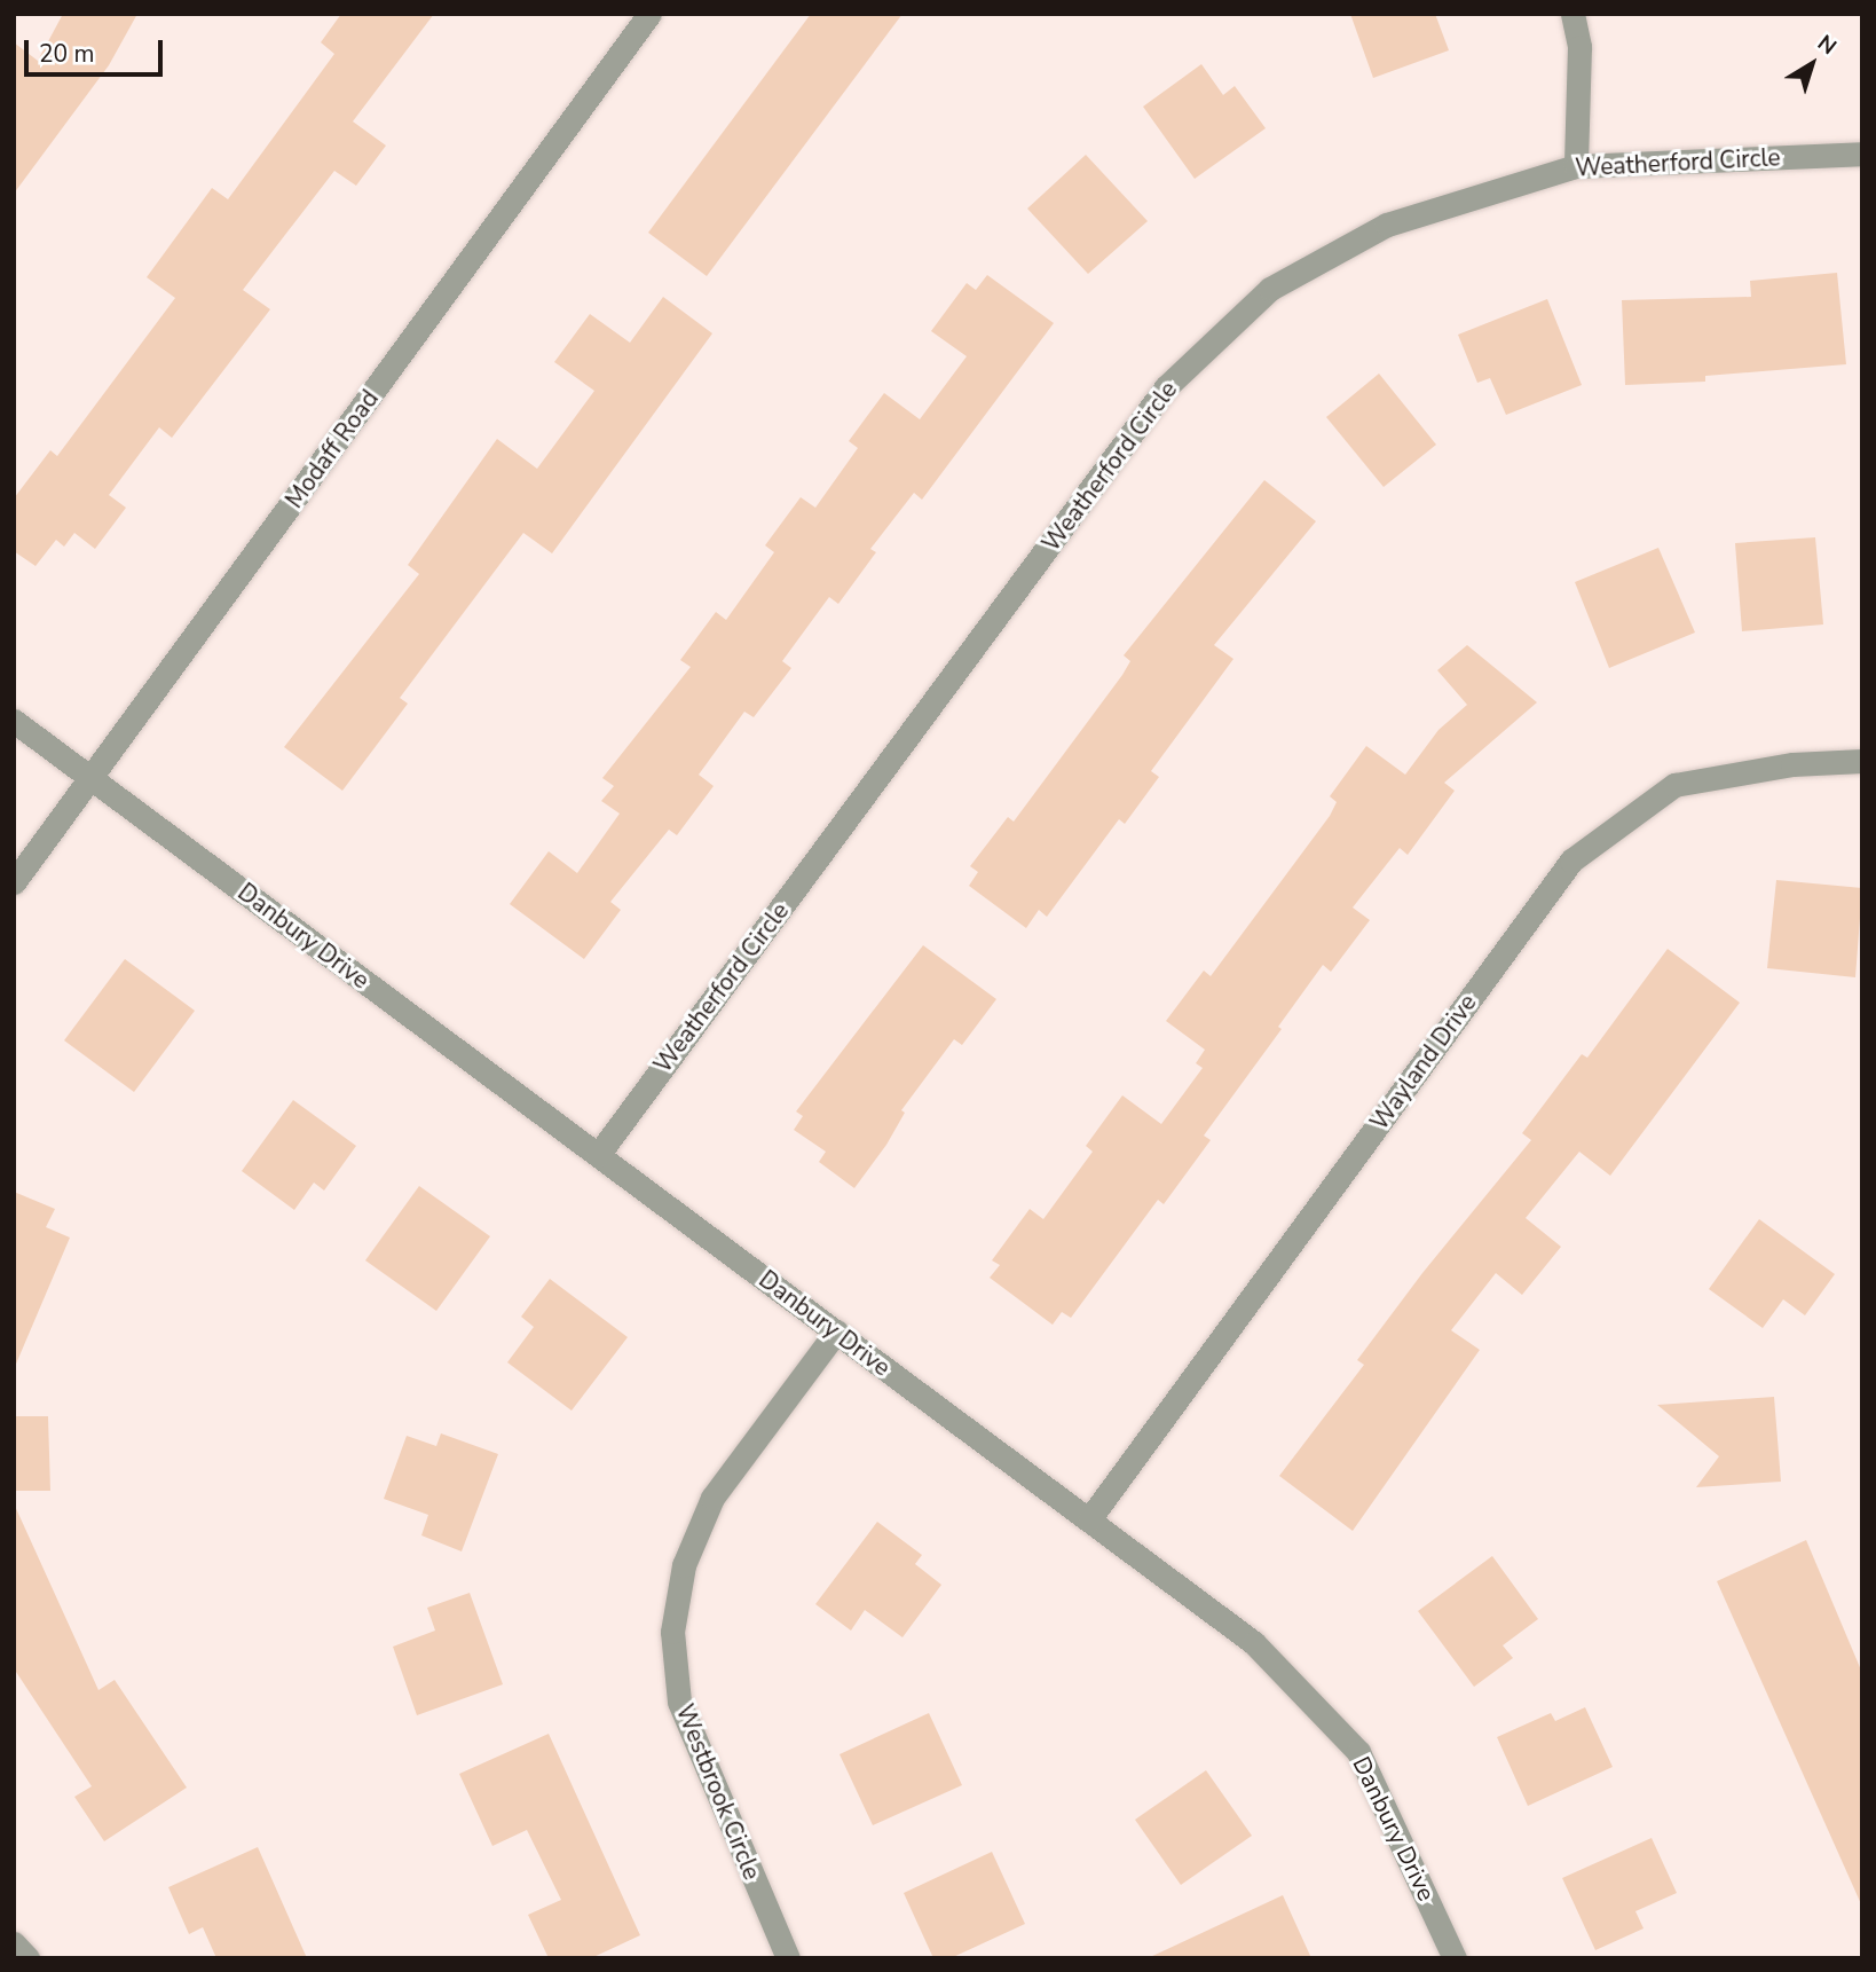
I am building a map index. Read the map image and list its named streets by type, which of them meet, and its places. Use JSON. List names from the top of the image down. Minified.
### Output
{"streets":{"street":["Weatherford Circle","Modaff Road","Danbury Drive","Wayland Drive","Westbrook Circle"]},"crossings":[["Weatherford Circle","Danbury Drive"],["Modaff Road","Danbury Drive"],["Danbury Drive","Wayland Drive"],["Danbury Drive","Westbrook Circle"]],"scale_bar":"20 m","north":"top right"}
